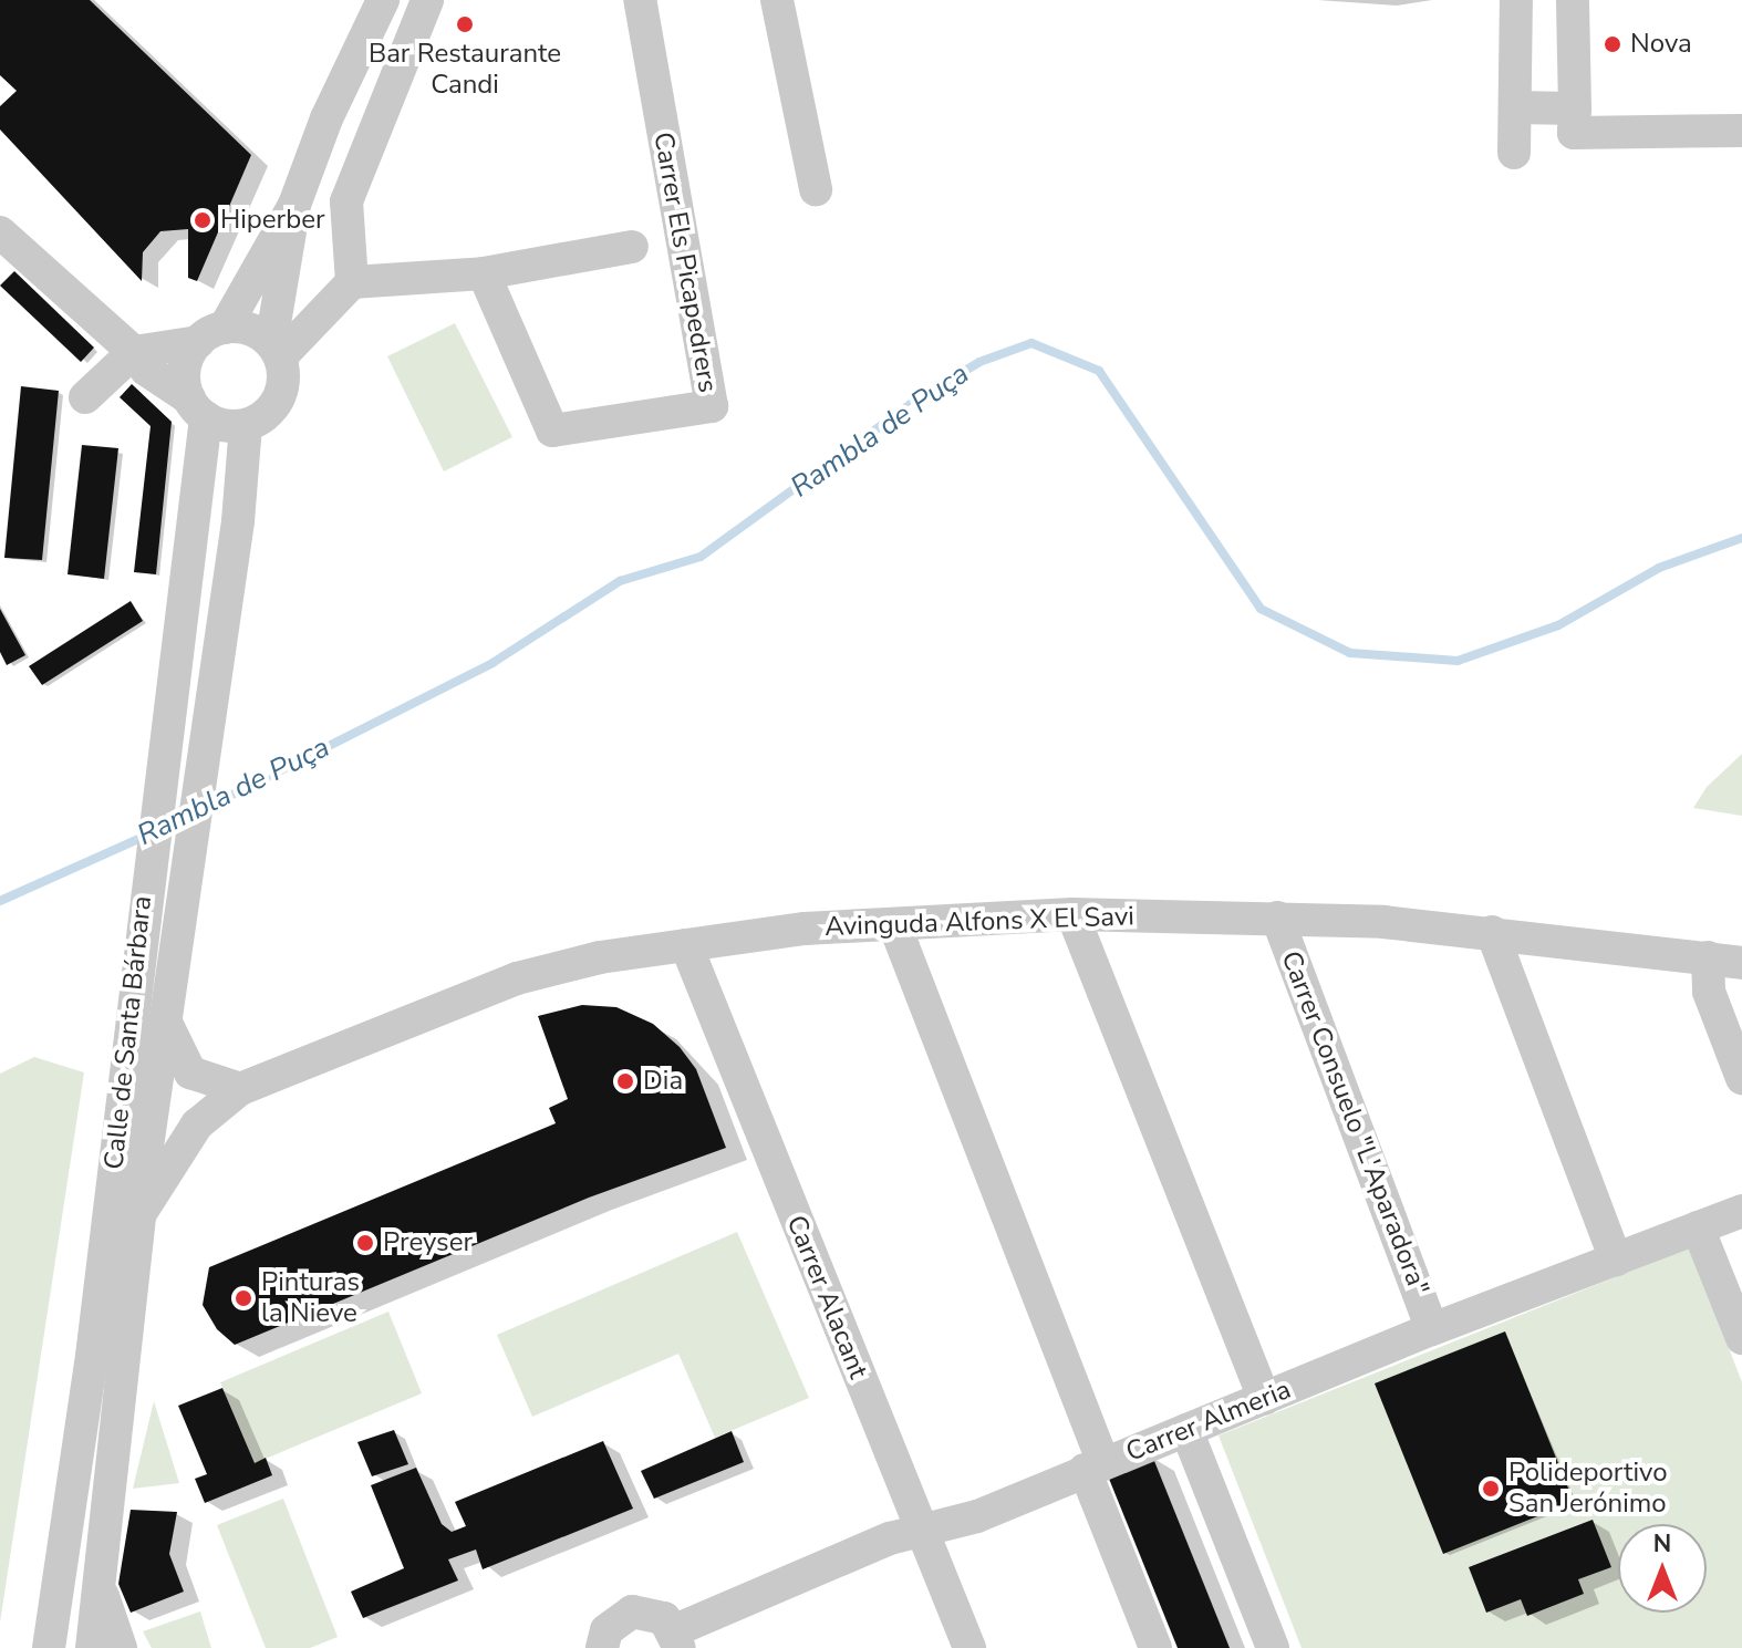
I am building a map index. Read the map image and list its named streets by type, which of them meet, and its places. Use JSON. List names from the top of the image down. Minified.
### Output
{"streets":{"street":["Carrer Els Picapedrers","Avinguda Alfons X El Savi","Calle de Santa Bárbara","Carrer Consuelo \"L'Aparadora\"","Carrer Alacant","Carrer Almeria"]},"crossings":[["Avinguda Alfons X El Savi","Calle de Santa Bárbara"],["Avinguda Alfons X El Savi","Carrer Consuelo \"L'Aparadora\""],["Avinguda Alfons X El Savi","Carrer Alacant"],["Carrer Consuelo \"L'Aparadora\"","Carrer Almeria"],["Carrer Alacant","Carrer Almeria"]],"water":["Rambla de Puça"],"places":["Bar Restaurante Candi","Nova","Hiperber","Dia","Preyser","Pinturas la Nieve","Polideportivo San Jerónimo"],"north":"top"}
